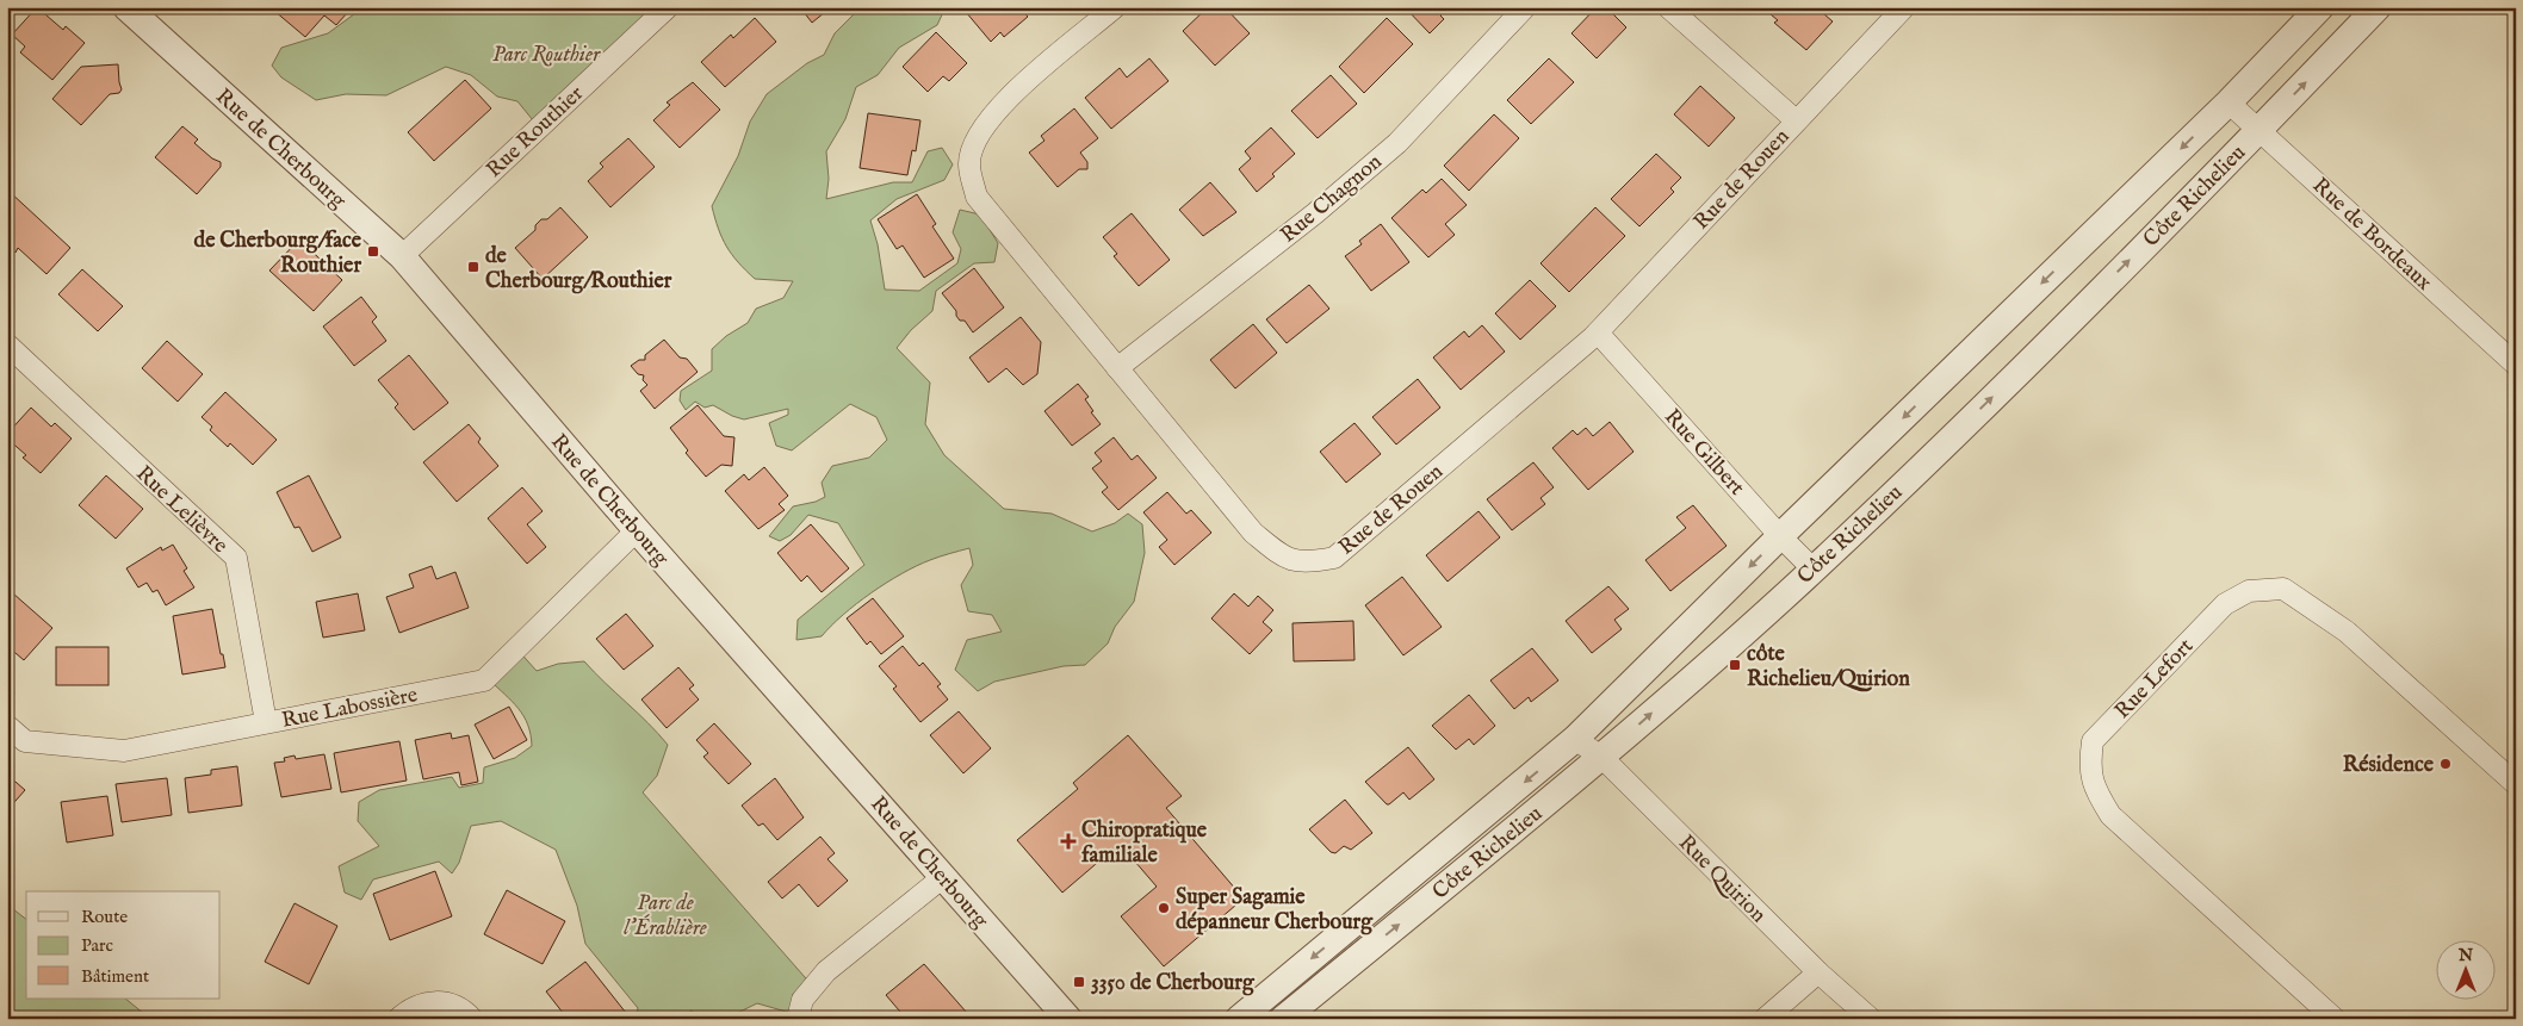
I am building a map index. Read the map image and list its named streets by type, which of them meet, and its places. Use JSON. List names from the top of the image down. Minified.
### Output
{"streets":{"street":["Rue Routhier","Rue de Cherbourg","Rue de Rouen","Côte Richelieu","Rue Chagnon","Rue de Bordeaux","Rue Gilbert","Rue Lelièvre","Rue Lefort","Rue Labossière","Rue Quirion"]},"crossings":[["Rue Routhier","Rue de Cherbourg"],["Rue de Cherbourg","Rue Labossière"],["Rue de Rouen","Rue Chagnon"],["Rue de Rouen","Rue Gilbert"],["Côte Richelieu","Rue de Bordeaux"],["Côte Richelieu","Rue Gilbert"],["Côte Richelieu","Rue Quirion"],["Rue Lelièvre","Rue Labossière"]],"parks":["Parc Routhier","Parc de l'Érablière"],"places":{"transit":["de Cherbourg/face Routhier","de Cherbourg/Routhier","côte Richelieu/Quirion","3350 de Cherbourg"],"other":["Résidence","Super Sagamie dépanneur Cherbourg"],"health":["Chiropratique familiale"]},"legend":["Route","Parc","Bâtiment"],"north":"top"}
